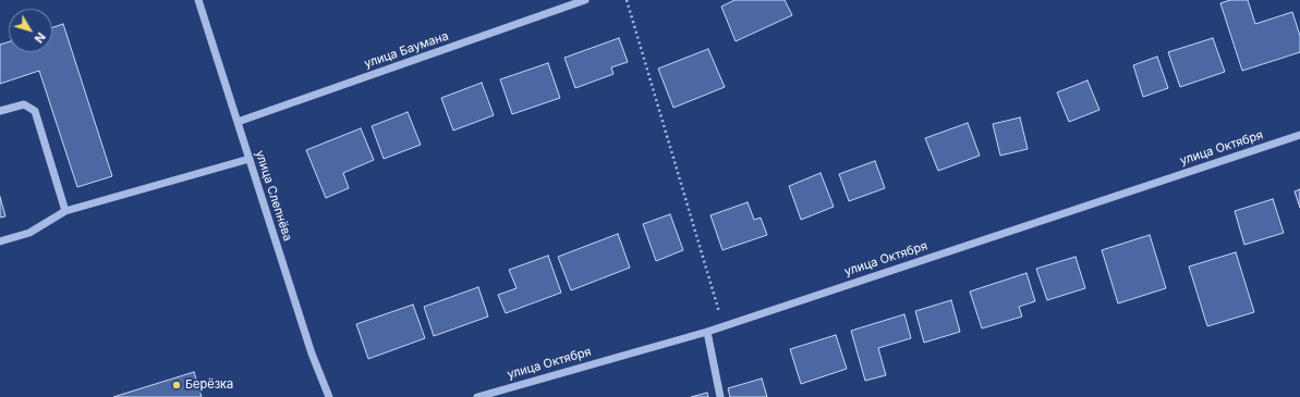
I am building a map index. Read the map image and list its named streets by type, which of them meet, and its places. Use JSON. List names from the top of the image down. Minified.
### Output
{"streets":{"street":["улица Баумана","улица Октября","улица Слепнёва"]},"crossings":[["улица Баумана","улица Слепнёва"]],"places":["Берёзка"],"north":"bottom right"}
